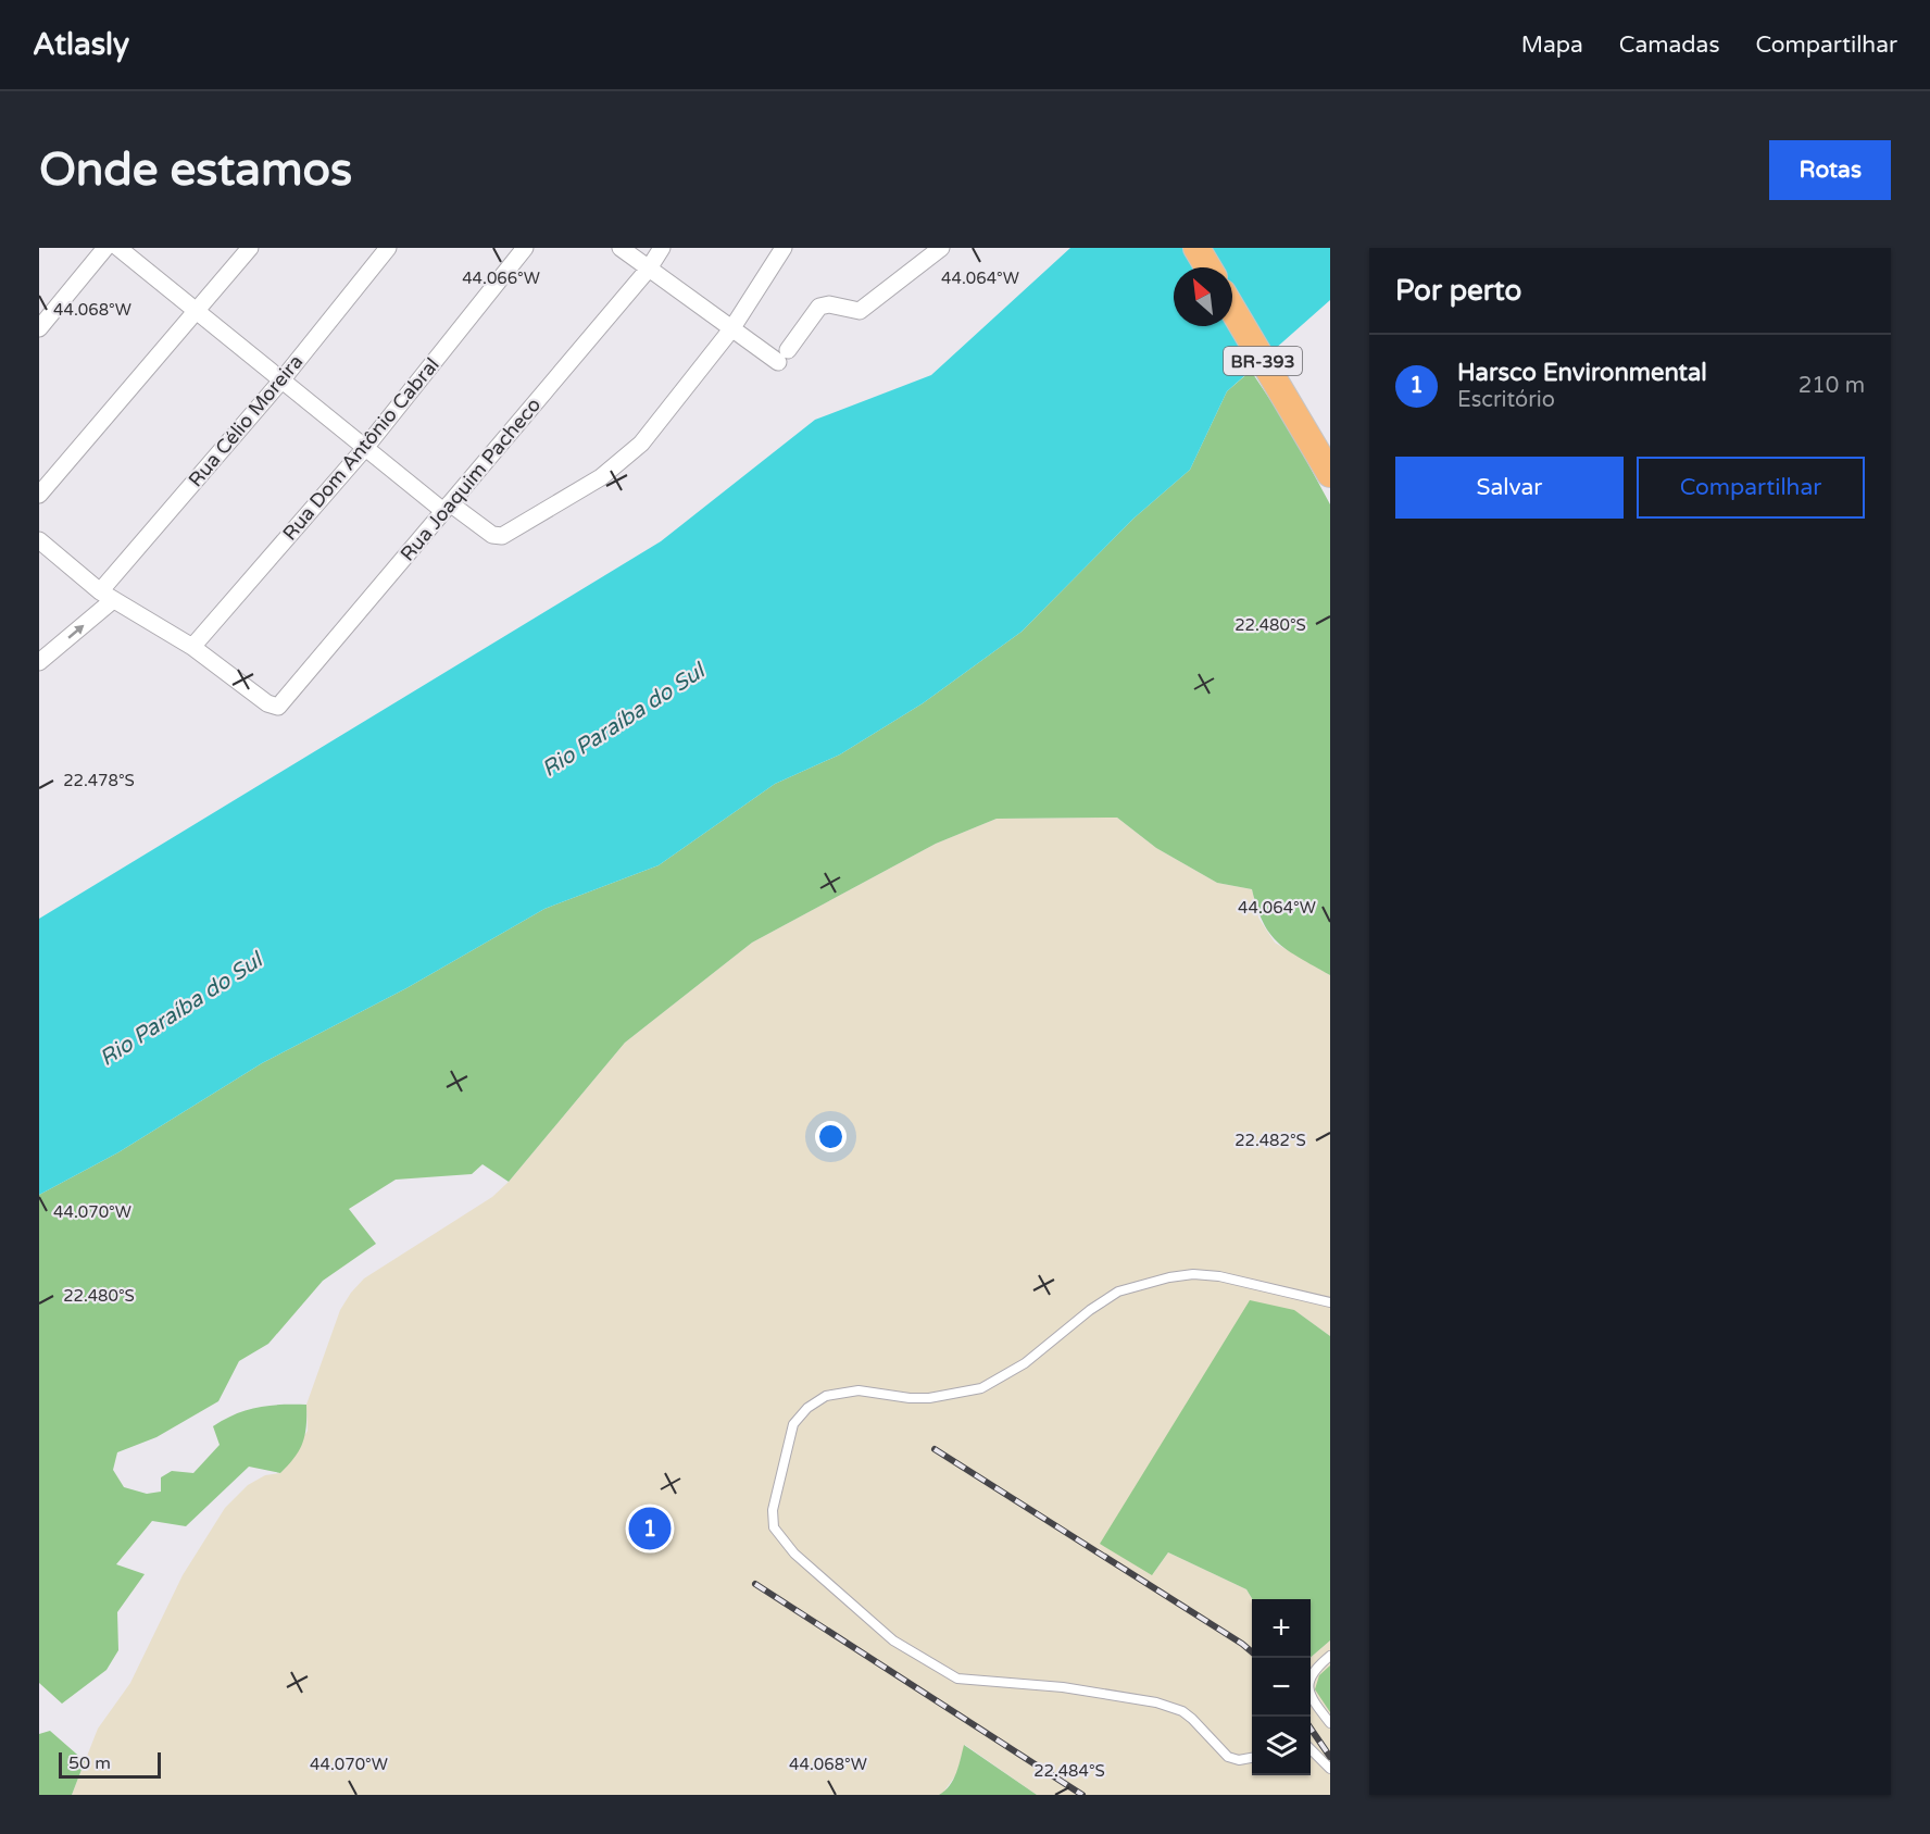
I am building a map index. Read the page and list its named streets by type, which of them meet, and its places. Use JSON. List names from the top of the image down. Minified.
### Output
{"streets":{"highway":["BR-393"],"street":["Rua Célio Moreira","Rua Dom Antônio Cabral","Rua Joaquim Pacheco"]},"crossings":[["Rua Dom Antônio Cabral","Rua Joaquim Pacheco"]],"water":["Rio Paraíba do Sul"],"scale_bar":"50 m","north":"top left","page":{"header":"Atlasly","nav":["Mapa","Camadas","Compartilhar"],"buttons":["Rotas",["Salvar","Compartilhar"]],"title":"Onde estamos","heading":"Por perto","list":[{"mark":"1","name":"Harsco Environmental","note":"Escritório","value":"210 m"}],"pins":"1","map_buttons":["+","−"],"scale":"50 m"},"coordinates":["44.066°W","44.064°W","44.068°W","22.480°S","22.478°S","22.482°S","44.070°W","22.484°S"]}
